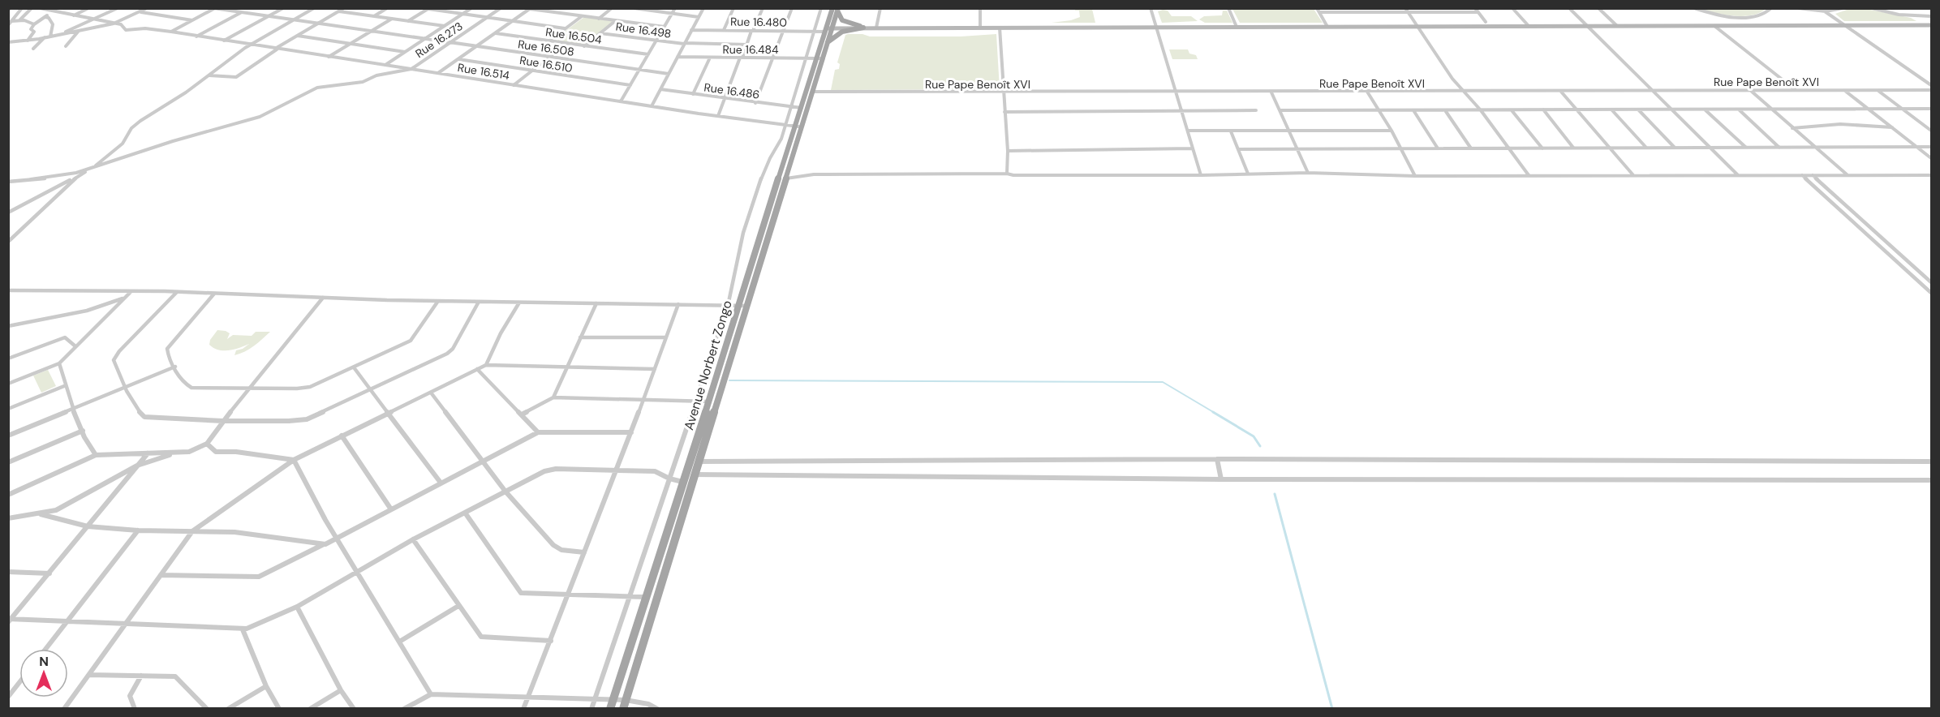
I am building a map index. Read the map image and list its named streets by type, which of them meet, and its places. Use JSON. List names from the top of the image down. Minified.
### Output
{"streets":{"main road":["Avenue Norbert Zongo"],"street":["Rue 16.480","Rue 16.498","Rue 16.504","Rue 16.273","Rue 16.508","Rue 16.484","Rue 16.510","Rue 16.514","Rue Pape Benoît XVI","Rue 16.486"]},"crossings":[["Rue 16.480","Avenue Norbert Zongo"],["Rue 16.273","Rue 16.508"],["Rue 16.273","Rue 16.514"],["Rue 16.484","Avenue Norbert Zongo"],["Rue 16.514","Avenue Norbert Zongo"],["Rue Pape Benoît XVI","Avenue Norbert Zongo"],["Rue 16.486","Avenue Norbert Zongo"]],"north":"top"}
